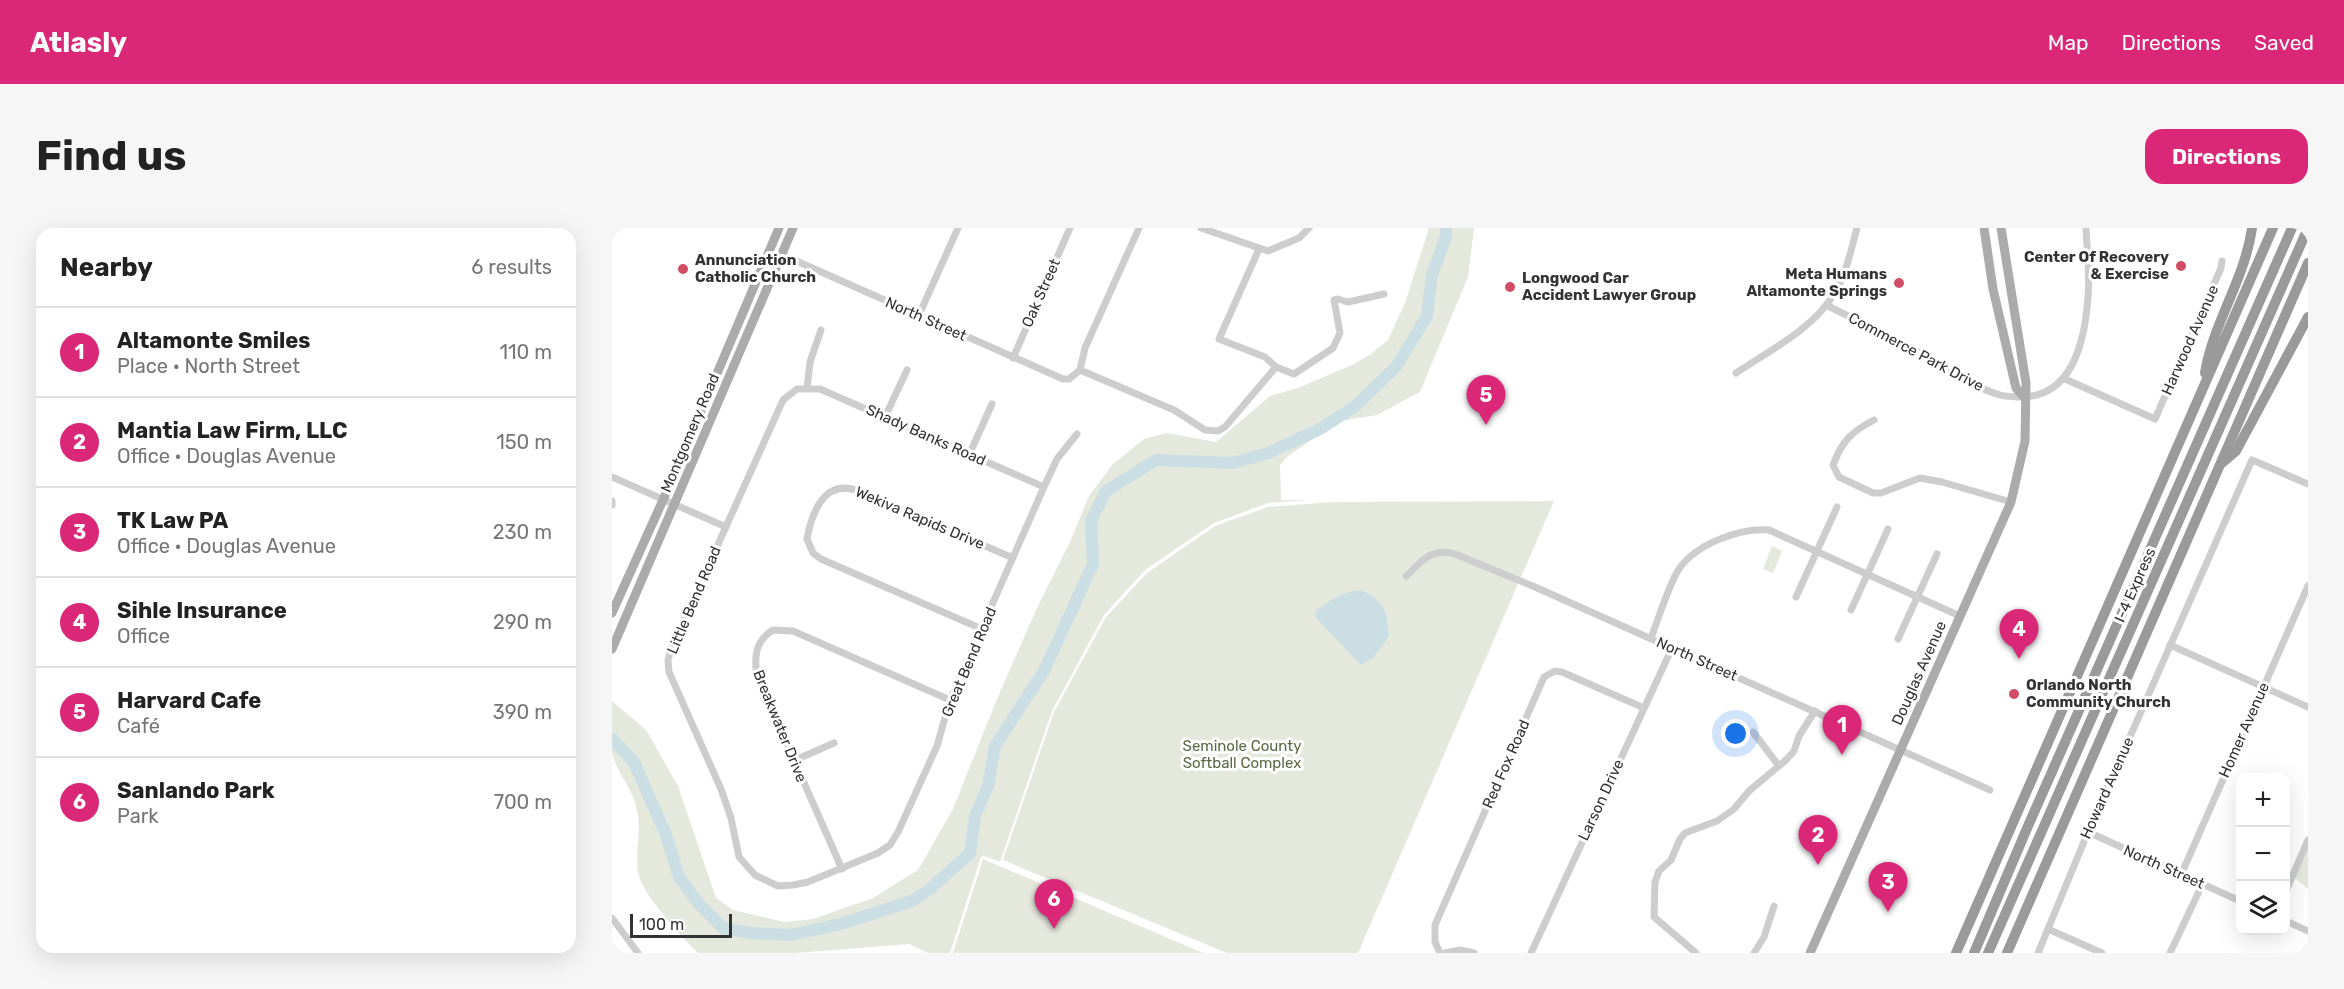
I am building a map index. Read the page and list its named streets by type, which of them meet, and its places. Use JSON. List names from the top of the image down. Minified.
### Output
{"streets":{"highway":["I-4 Express"],"main road":["Montgomery Road","Douglas Avenue"],"street":["Oak Street","North Street","Harwood Avenue","Commerce Park Drive","Shady Banks Road","Wekiva Rapids Drive","Little Bend Road","Great Bend Road","Breakwater Drive","Homer Avenue","Red Fox Road","Howard Avenue","Larson Drive"]},"crossings":[["Oak Street","North Street"],["North Street","Montgomery Road"],["North Street","Douglas Avenue"],["North Street","Homer Avenue"],["North Street","Howard Avenue"],["North Street","Larson Drive"],["Harwood Avenue","Commerce Park Drive"],["Commerce Park Drive","Douglas Avenue"],["Shady Banks Road","Little Bend Road"],["Shady Banks Road","Great Bend Road"],["Wekiva Rapids Drive","Great Bend Road"],["Little Bend Road","Great Bend Road"],["Little Bend Road","Breakwater Drive"],["Great Bend Road","Breakwater Drive"]],"parks":["Seminole County Softball Complex"],"places":["Center Of Recovery & Exercise","Annunciation Catholic Church","Meta Humans Altamonte Springs","Longwood Car Accident Lawyer Group","Orlando North Community Church"],"scale_bar":"100 m","page":{"header":"Atlasly","nav":["Map","Directions","Saved"],"buttons":"Directions","title":"Find us","heading":["Nearby","6 results"],"list":[{"mark":"1","name":"Altamonte Smiles","note":"Place · North Street","value":"110 m"},{"mark":"2","name":"Mantia Law Firm, LLC","note":"Office · Douglas Avenue","value":"150 m"},{"mark":"3","name":"TK Law PA","note":"Office · Douglas Avenue","value":"230 m"},{"mark":"4","name":"Sihle Insurance","note":"Office","value":"290 m"},{"mark":"5","name":"Harvard Cafe","note":"Café","value":"390 m"},{"mark":"6","name":"Sanlando Park","note":"Park","value":"700 m"}],"pins":["5","4","1","2","3","6"],"map_buttons":["+","−"],"scale":"100 m"}}
